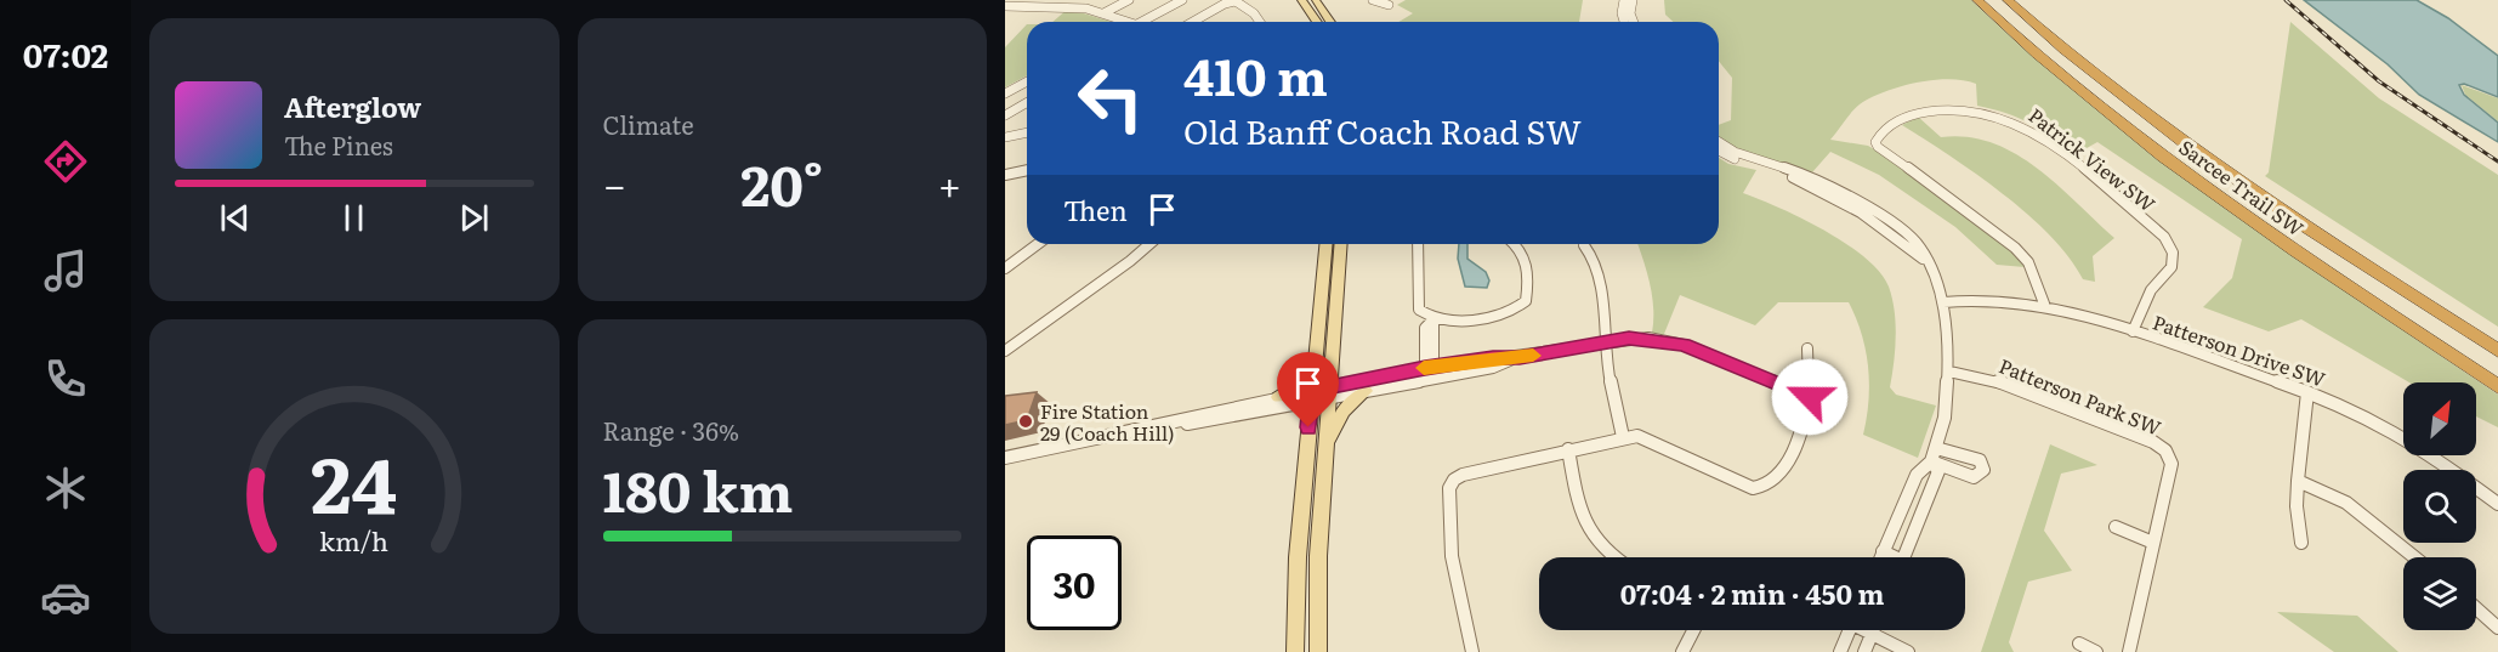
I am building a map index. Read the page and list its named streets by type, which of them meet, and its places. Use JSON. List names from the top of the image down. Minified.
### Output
{"streets":{"highway":["Sarcee Trail SW"],"street":["Patrick View SW","Patterson Drive SW","Patterson Park SW"]},"crossings":[["Patrick View SW","Patterson Drive SW"]],"places":["Fire Station 29 (Coach Hill)"],"north":"top right","page":{"tabs":"07:02","tile":["Climate",["Range · 36%","180 km"]],"turn":["410 m","Old Banff Coach Road SW"],"song":["Afterglow","The Pines"],"heat":["−","20°","+"],"then":"Then","limit":"30","trip":"07:04 · 2 min · 450 m","gauge":["24","km/h"]}}
